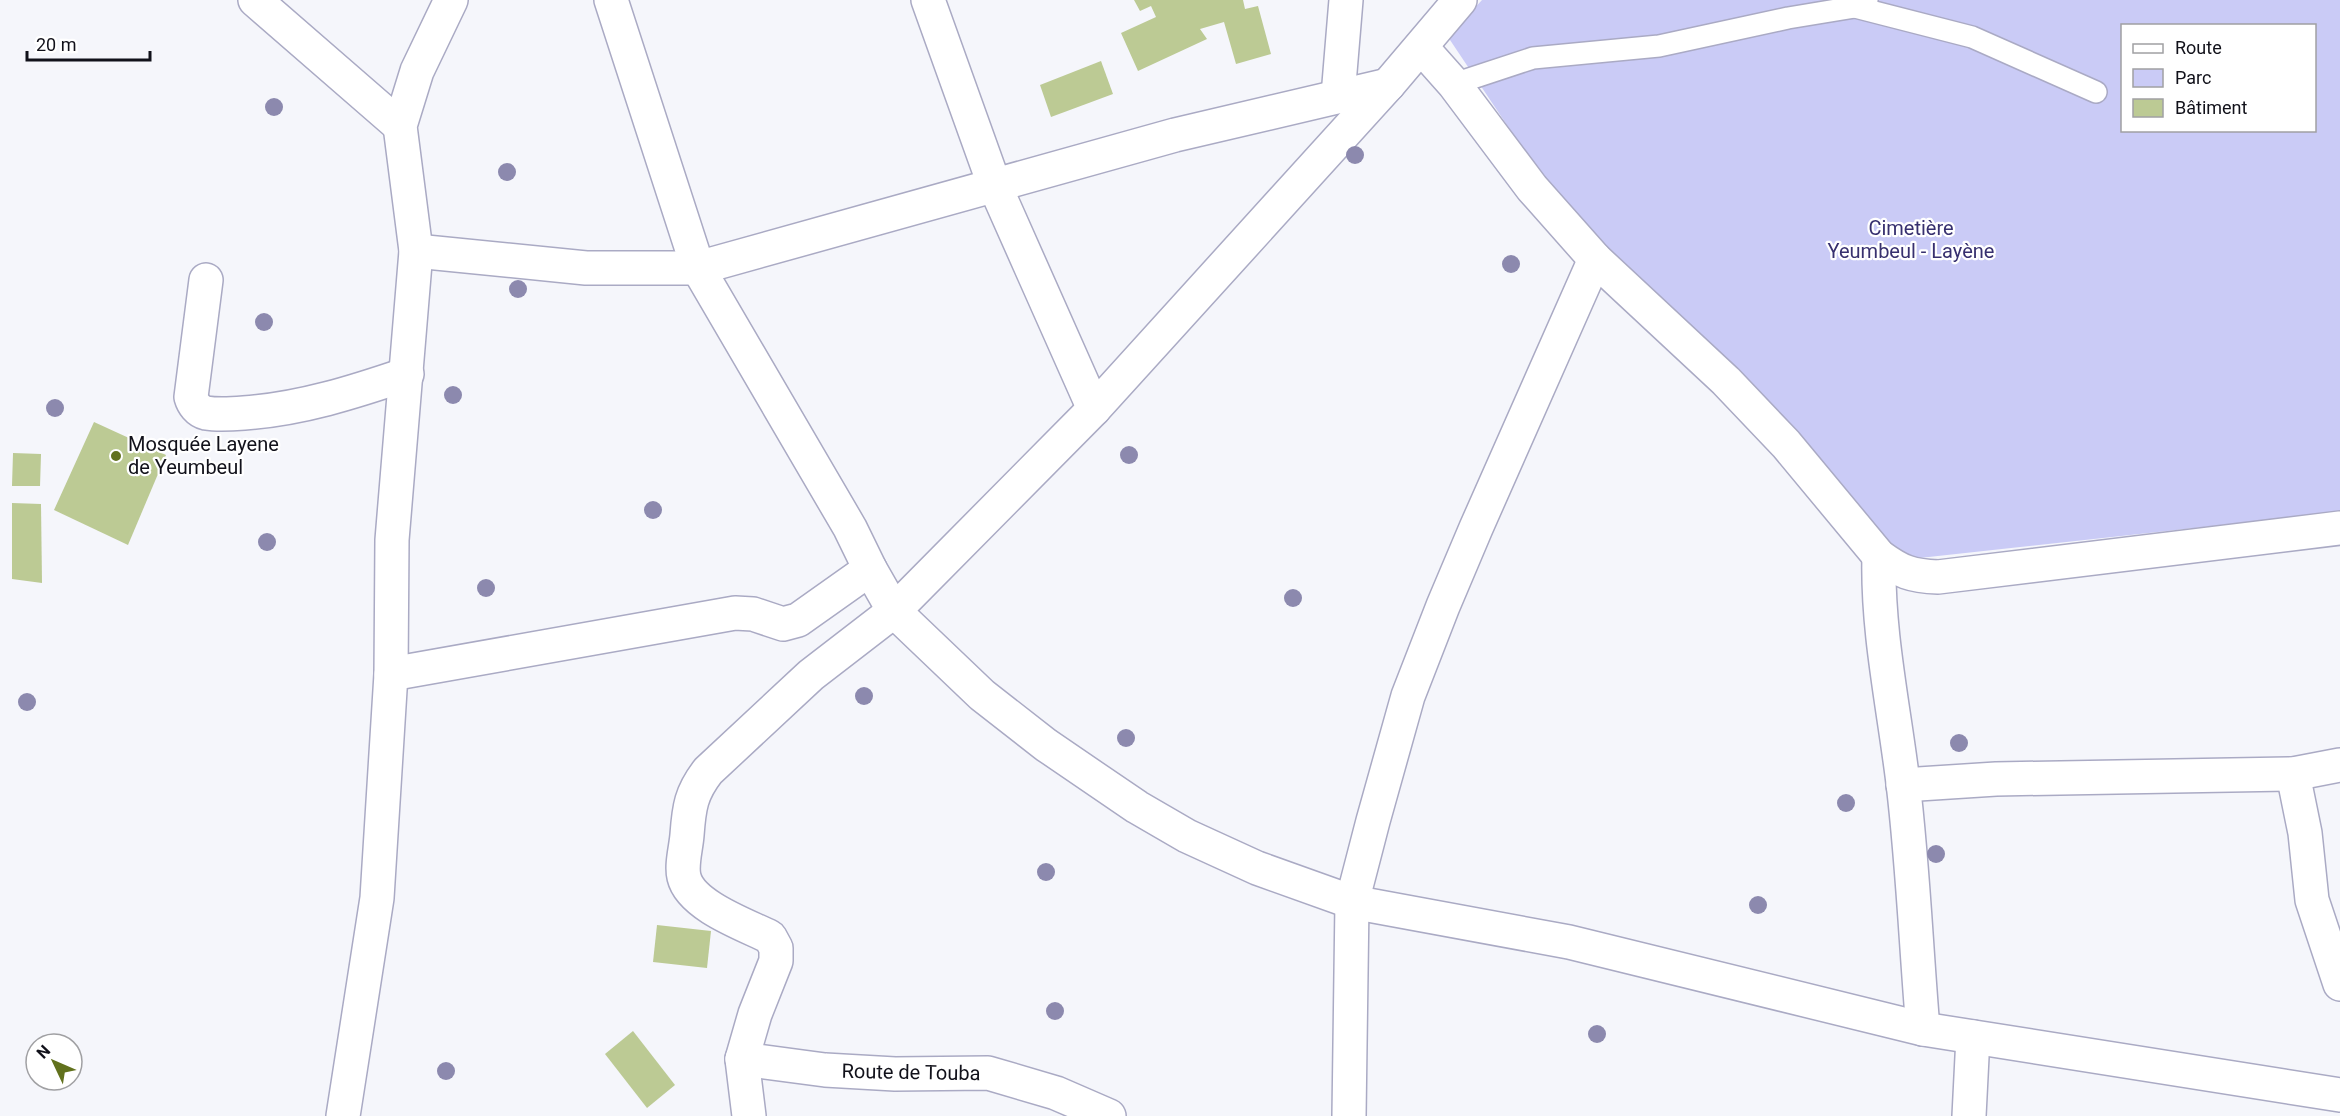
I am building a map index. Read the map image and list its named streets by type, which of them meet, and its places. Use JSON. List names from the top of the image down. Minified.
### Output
{"streets":{"street":["Route de Touba"]},"parks":["Cimetière Yeumbeul - Layène"],"places":["Mosquée Layene de Yeumbeul"],"legend":["Route","Parc","Bâtiment"],"scale_bar":"20 m","north":"top left"}
